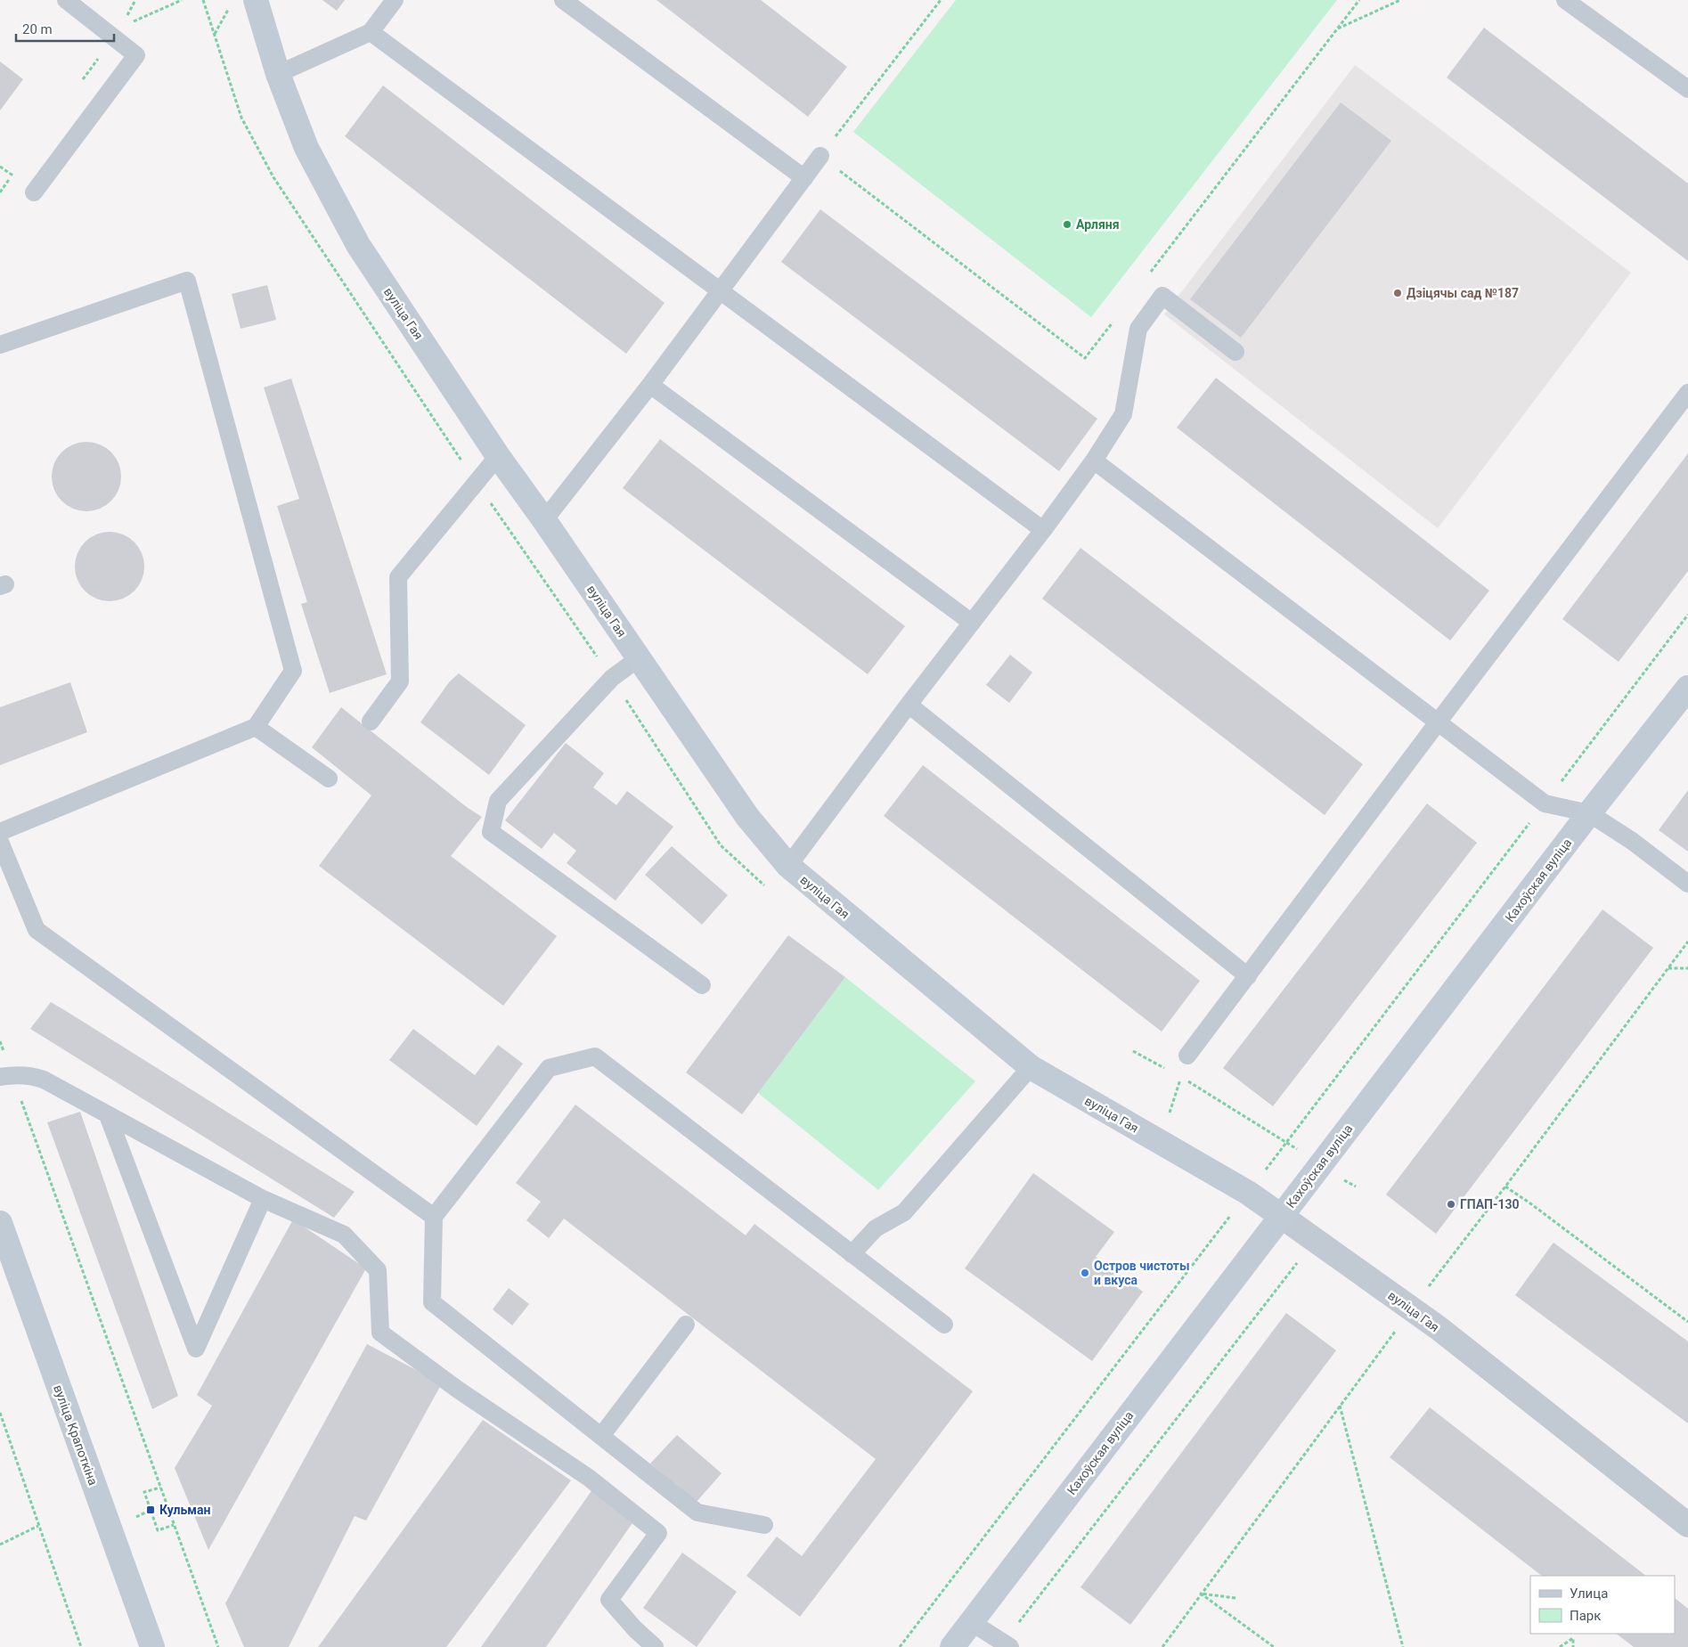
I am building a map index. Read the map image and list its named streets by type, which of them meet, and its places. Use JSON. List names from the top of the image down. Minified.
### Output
{"streets":{"main road":["вуліца Гая","Кахоўская вуліца","вуліца Крапоткіна"]},"crossings":[["вуліца Гая","Кахоўская вуліца"]],"places":{"other":["Арляня","Дзіцячы сад №187","ГПАП-130","Остров чистоты и вкуса"],"transit":["Кульман"]},"legend":["Улица","Парк"],"scale_bar":"20 m"}
